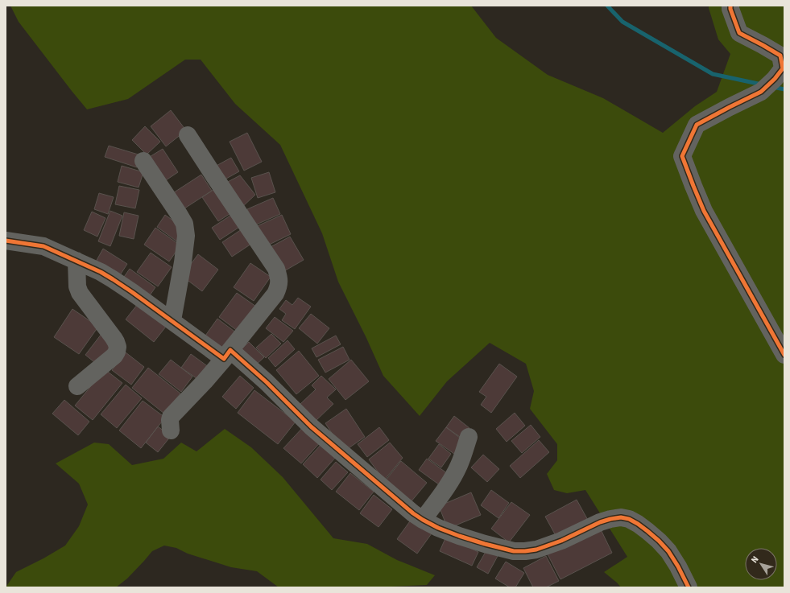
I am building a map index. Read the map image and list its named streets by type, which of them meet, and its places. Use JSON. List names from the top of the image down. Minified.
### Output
{"north":"top left"}
